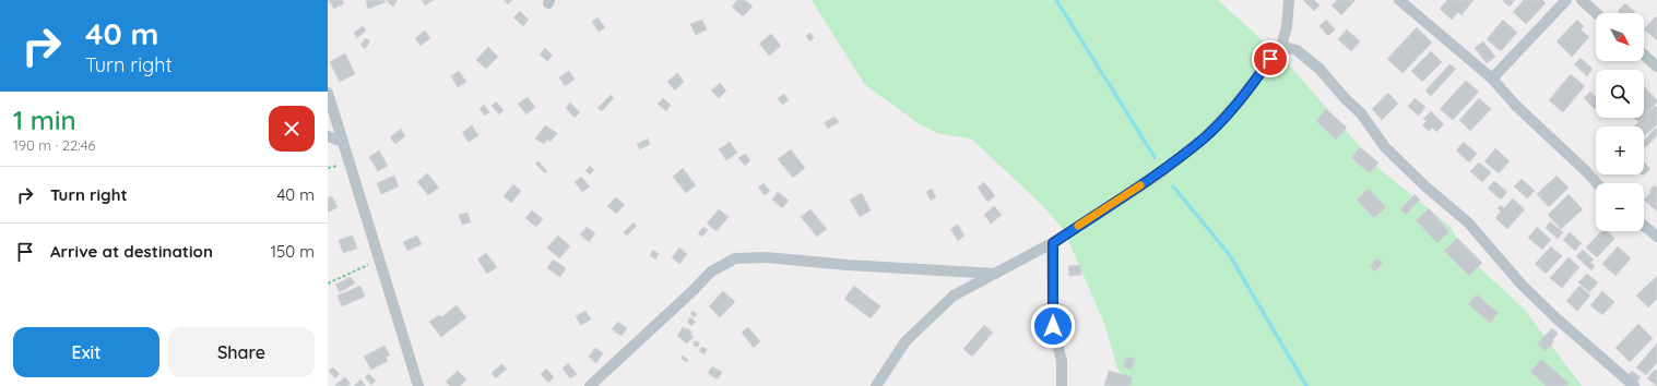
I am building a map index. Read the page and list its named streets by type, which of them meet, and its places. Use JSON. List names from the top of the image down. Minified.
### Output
{"north":"bottom right","page":{"turn":["40 m","Turn right"],"map_buttons":["+","−"],"heading":["1 min","190 m · 22:46"],"list":[{"name":"Turn right","value":"40 m"},{"name":"Arrive at destination","value":"150 m"}],"buttons":["Exit","Share"]}}
